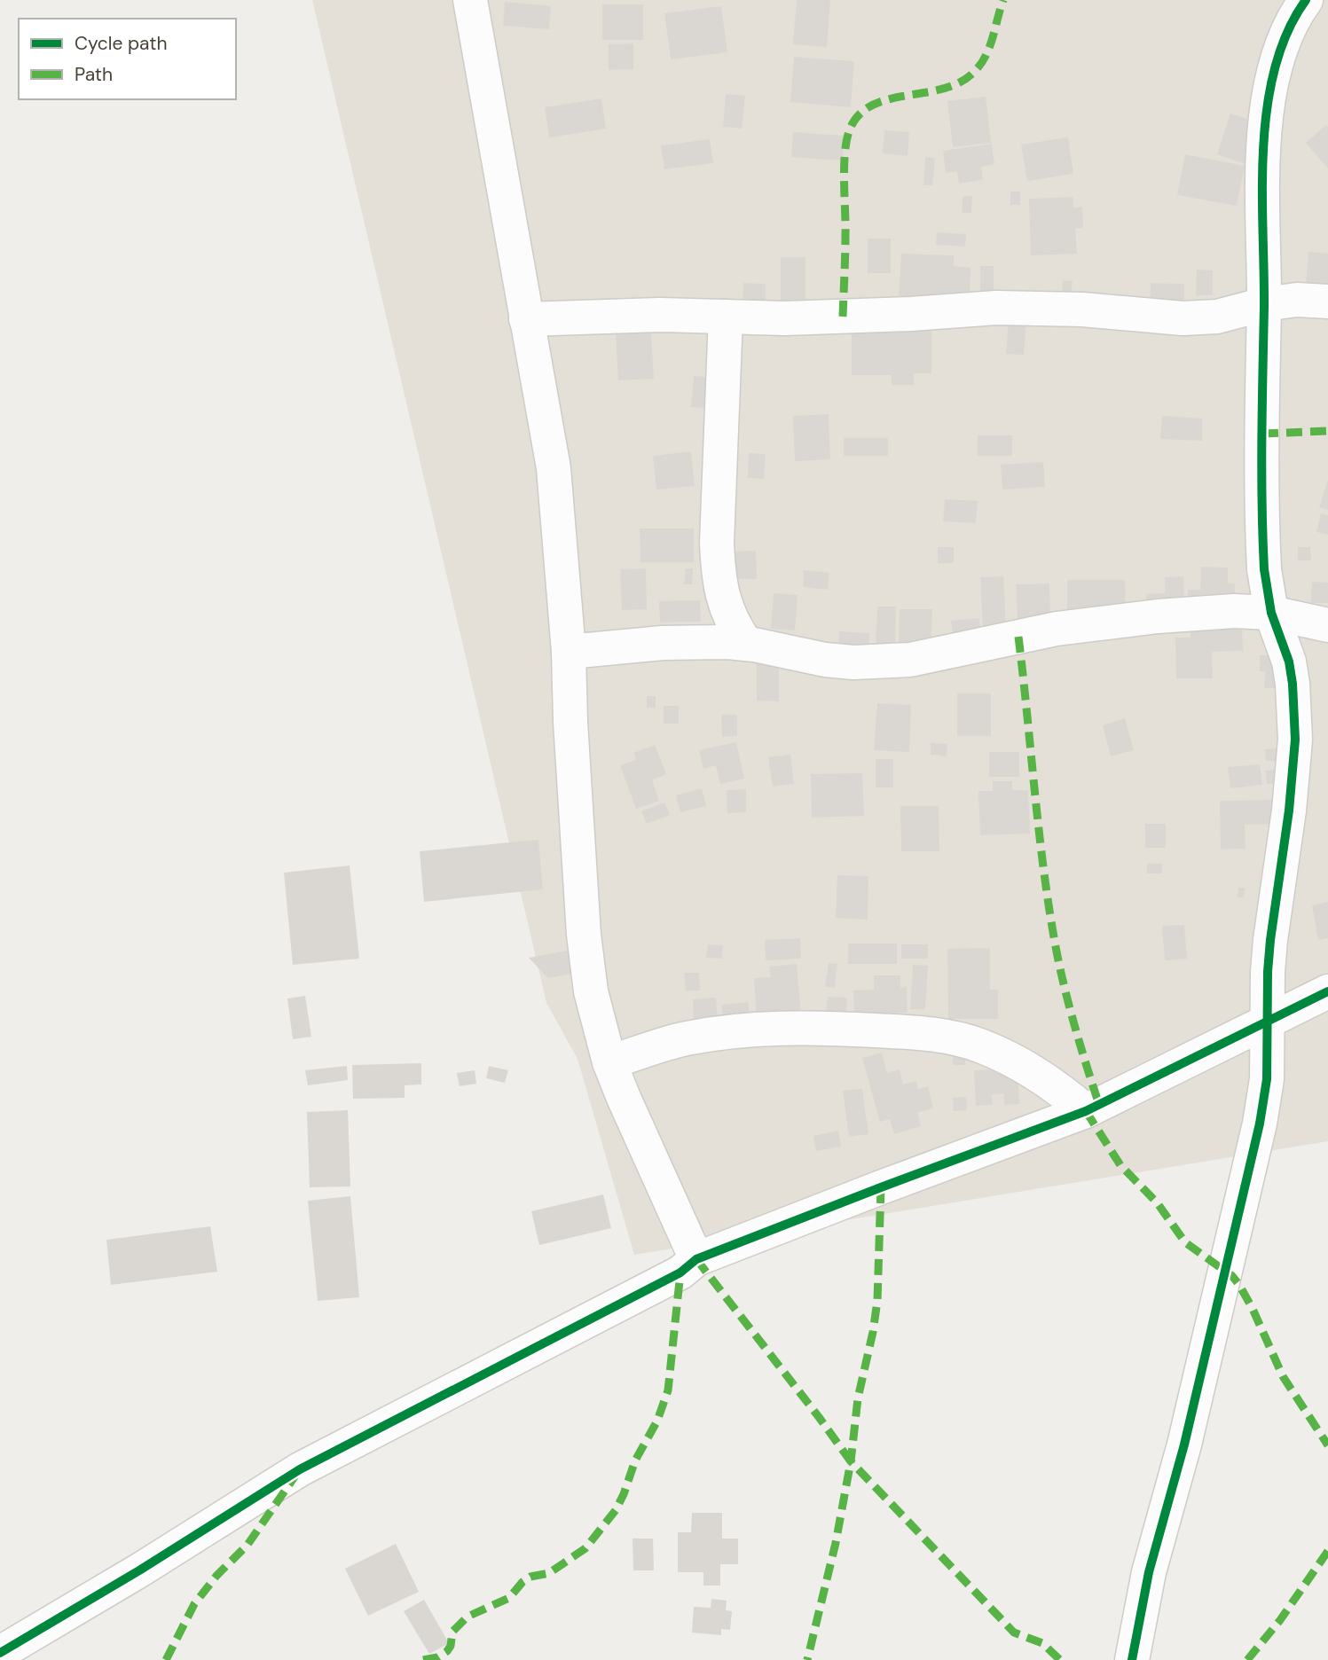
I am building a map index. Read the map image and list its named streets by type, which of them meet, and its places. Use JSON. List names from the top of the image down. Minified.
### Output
{"legend":["Cycle path","Path"]}
